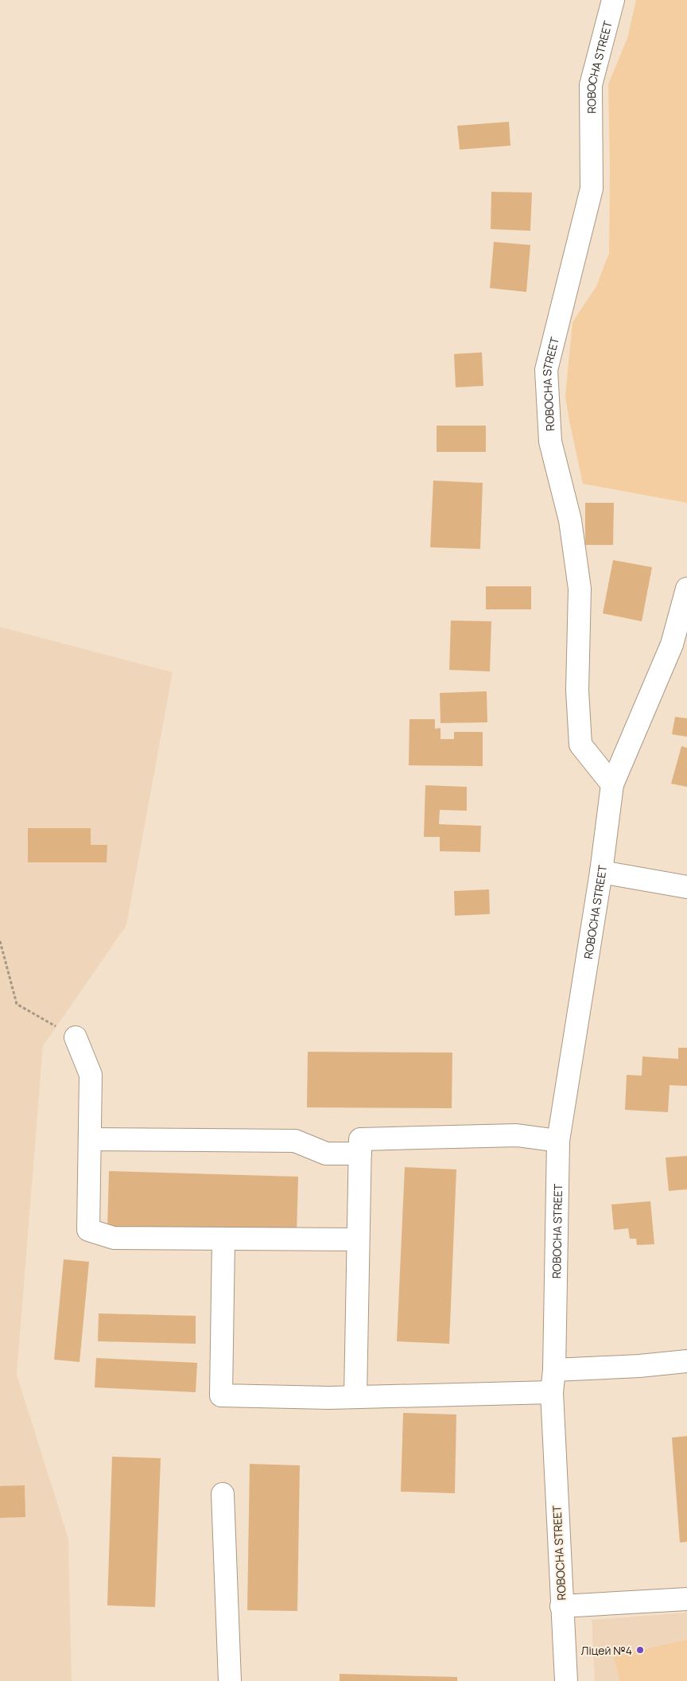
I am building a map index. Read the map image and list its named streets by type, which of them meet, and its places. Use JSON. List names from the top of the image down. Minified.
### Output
{"streets":{"street":["ROBOCHA STREET"]},"places":["Ліцей №4"]}
